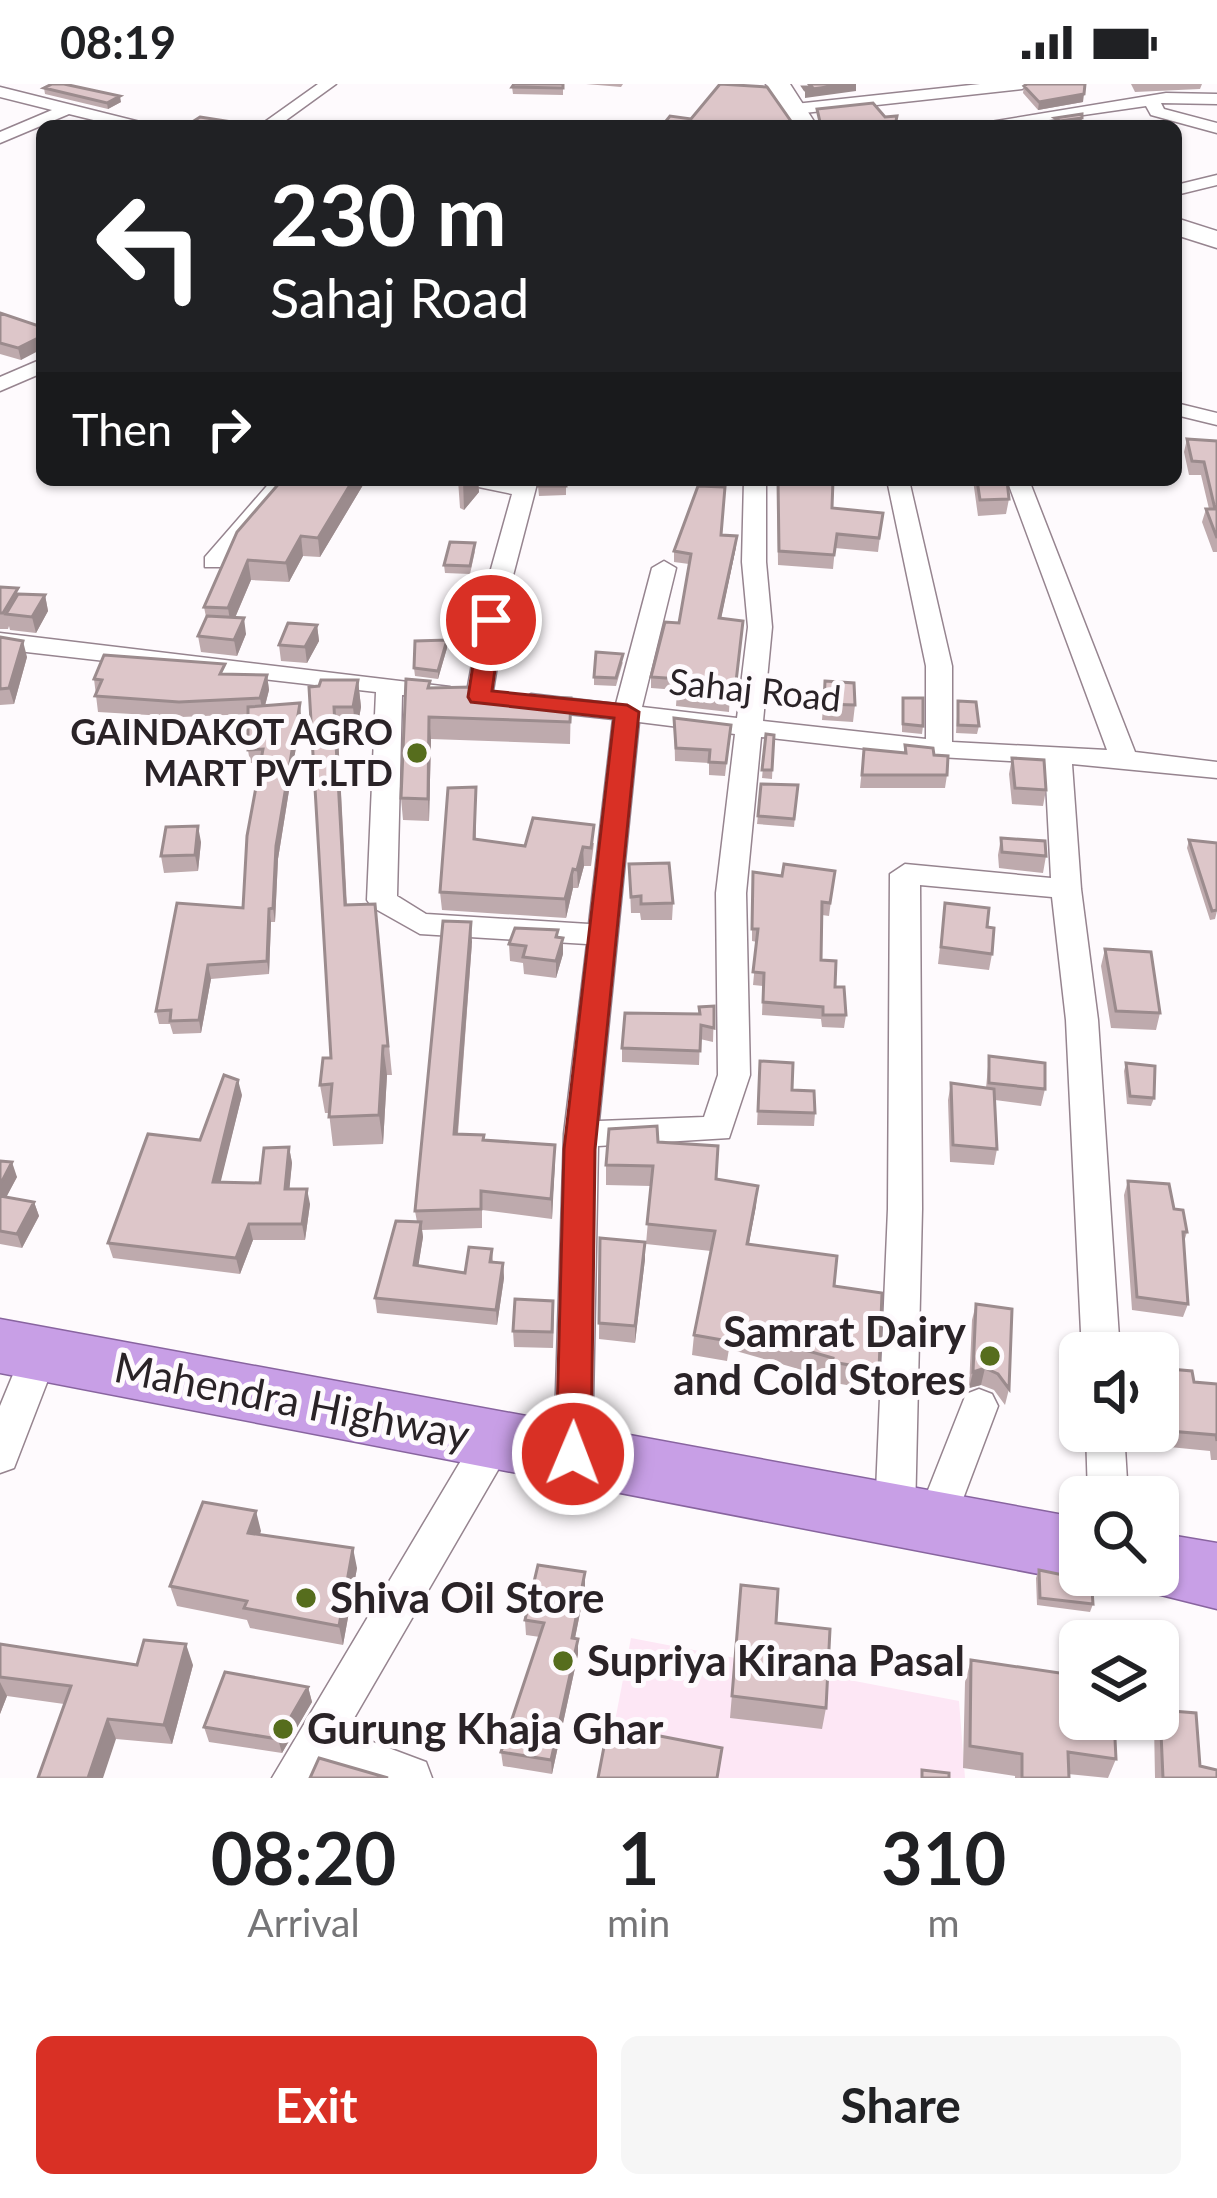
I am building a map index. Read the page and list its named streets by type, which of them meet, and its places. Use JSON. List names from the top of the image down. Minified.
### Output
{"streets":{"highway":["Mahendra Highway"],"street":["Sahaj Road"]},"places":["GAINDAKOT AGRO MART PVT.LTD","Samrat Dairy and Cold Stores","Shiva Oil Store","Supriya Kirana Pasal","Gurung Khaja Ghar"],"page":{"status":"08:19","turn":["230 m","Sahaj Road"],"then":"Then","eta":["08:20","Arrival","1","min","310","m"],"buttons":["Exit","Share"]}}
